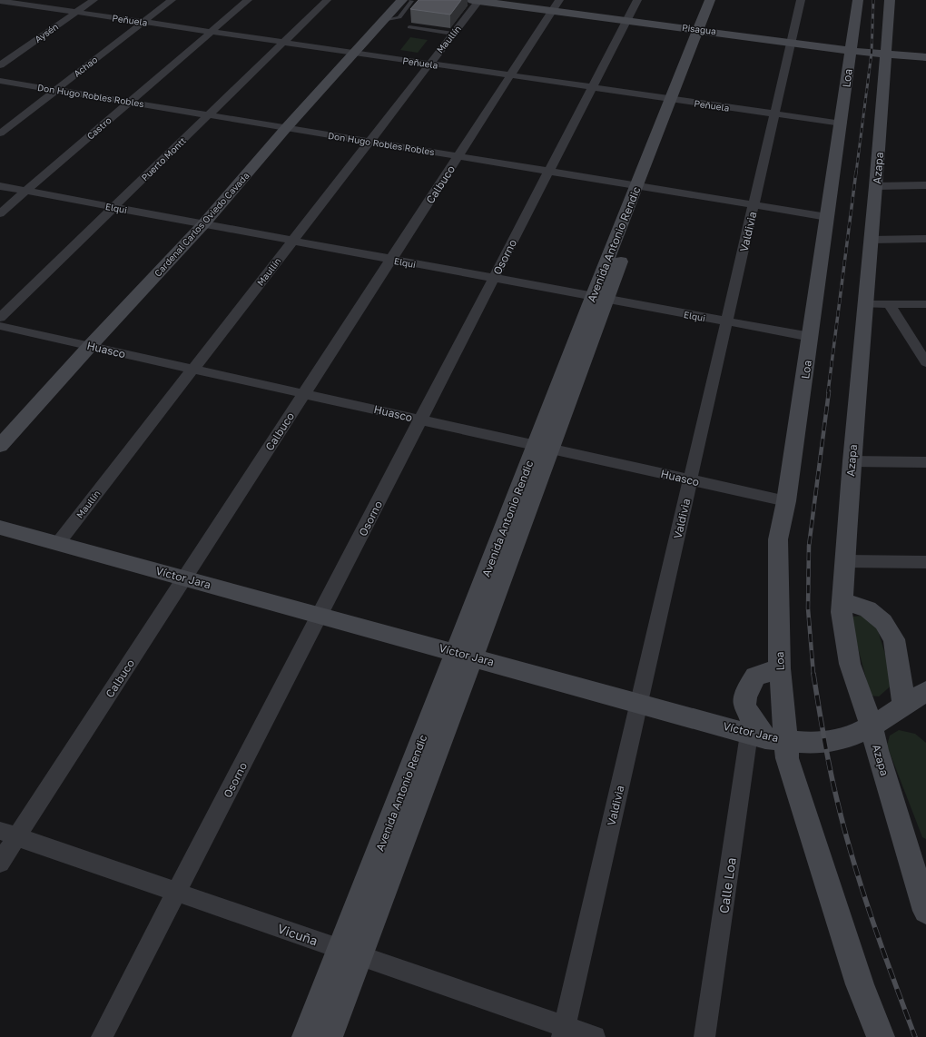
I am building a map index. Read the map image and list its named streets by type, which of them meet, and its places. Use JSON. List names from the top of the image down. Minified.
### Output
{"streets":{"street":["Peñuela","Pisagua","Aysén","Maullín","Achao","Loa","Don Hugo Robles Robles","Castro","Puerto Montt","Azapa","Calbuco","Elqui","Cardenal Carlos Oviedo Cavada","Valdivia","Avenida Antonio Rendic","Osorno","Huasco","Víctor Jara","Calle Loa","Vicuña"]},"crossings":[["Peñuela","Aysén"],["Peñuela","Maullín"],["Peñuela","Achao"],["Peñuela","Loa"],["Peñuela","Castro"],["Peñuela","Puerto Montt"],["Peñuela","Calbuco"],["Peñuela","Cardenal Carlos Oviedo Cavada"],["Peñuela","Valdivia"],["Peñuela","Avenida Antonio Rendic"],["Peñuela","Osorno"],["Pisagua","Maullín"],["Pisagua","Loa"],["Pisagua","Azapa"],["Pisagua","Calbuco"],["Pisagua","Valdivia"],["Pisagua","Avenida Antonio Rendic"],["Pisagua","Osorno"],["Maullín","Don Hugo Robles Robles"],["Maullín","Elqui"],["Maullín","Huasco"],["Maullín","Víctor Jara"],["Achao","Don Hugo Robles Robles"],["Loa","Don Hugo Robles Robles"],["Loa","Elqui"],["Loa","Huasco"],["Loa","Víctor Jara"],["Loa","Calle Loa"],["Don Hugo Robles Robles","Castro"],["Don Hugo Robles Robles","Puerto Montt"],["Don Hugo Robles Robles","Calbuco"],["Don Hugo Robles Robles","Cardenal Carlos Oviedo Cavada"],["Don Hugo Robles Robles","Valdivia"],["Don Hugo Robles Robles","Avenida Antonio Rendic"],["Don Hugo Robles Robles","Osorno"],["Castro","Elqui"],["Puerto Montt","Elqui"],["Azapa","Víctor Jara"],["Calbuco","Elqui"],["Calbuco","Huasco"],["Calbuco","Víctor Jara"],["Calbuco","Vicuña"],["Elqui","Cardenal Carlos Oviedo Cavada"],["Elqui","Valdivia"],["Elqui","Avenida Antonio Rendic"],["Elqui","Osorno"],["Cardenal Carlos Oviedo Cavada","Huasco"],["Valdivia","Huasco"],["Valdivia","Víctor Jara"],["Valdivia","Vicuña"],["Avenida Antonio Rendic","Huasco"],["Avenida Antonio Rendic","Víctor Jara"],["Avenida Antonio Rendic","Vicuña"],["Osorno","Huasco"],["Osorno","Víctor Jara"],["Osorno","Vicuña"],["Víctor Jara","Calle Loa"]]}
